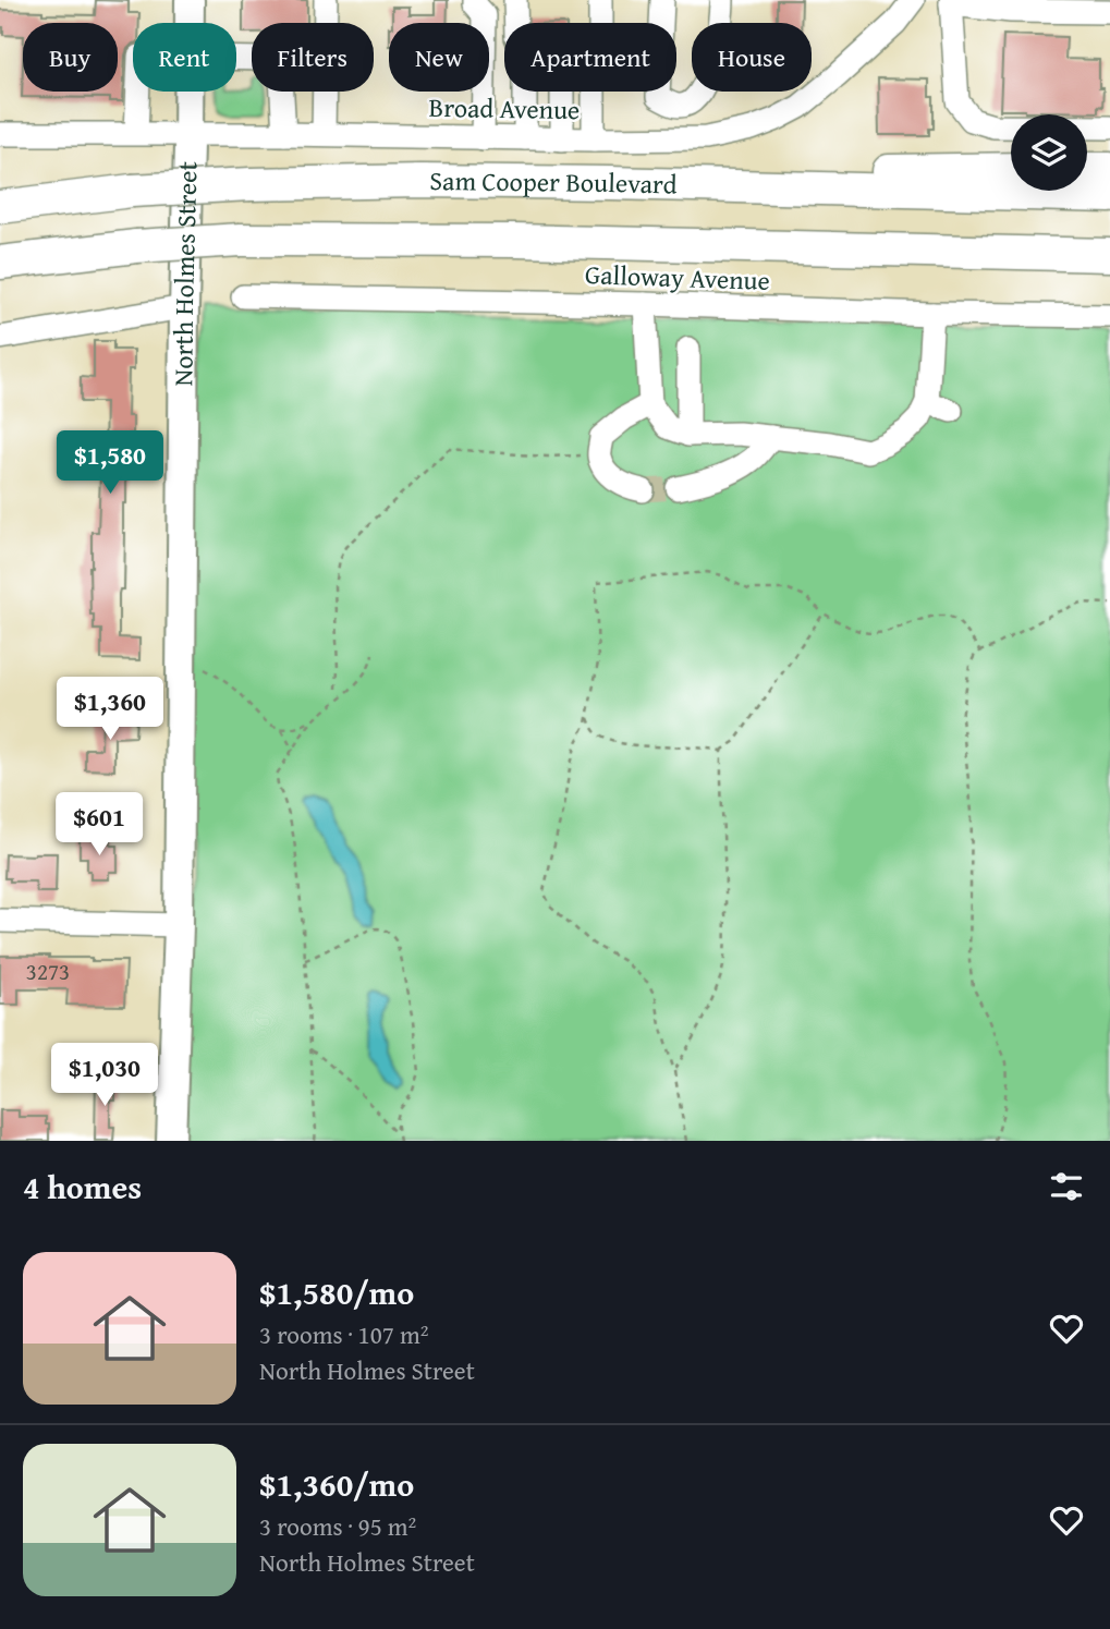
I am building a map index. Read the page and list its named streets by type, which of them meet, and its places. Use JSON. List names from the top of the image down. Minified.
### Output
{"streets":{"highway":["Sam Cooper Boulevard"],"main road":["North Holmes Street"],"street":["Broad Avenue","Galloway Avenue"]},"crossings":[["Broad Avenue","North Holmes Street"]],"house_numbers":["3273"],"page":{"chip":["Buy","Rent","Filters","New","Apartment","House"],"price":["$1,580","$1,360","$601","$1,030"],"heading":"4 homes","list":[{"name":"$1,580/mo","note":"3 rooms · 107 m² · North Holmes Street"},{"name":"$1,360/mo","note":"3 rooms · 95 m² · North Holmes Street"}]}}
